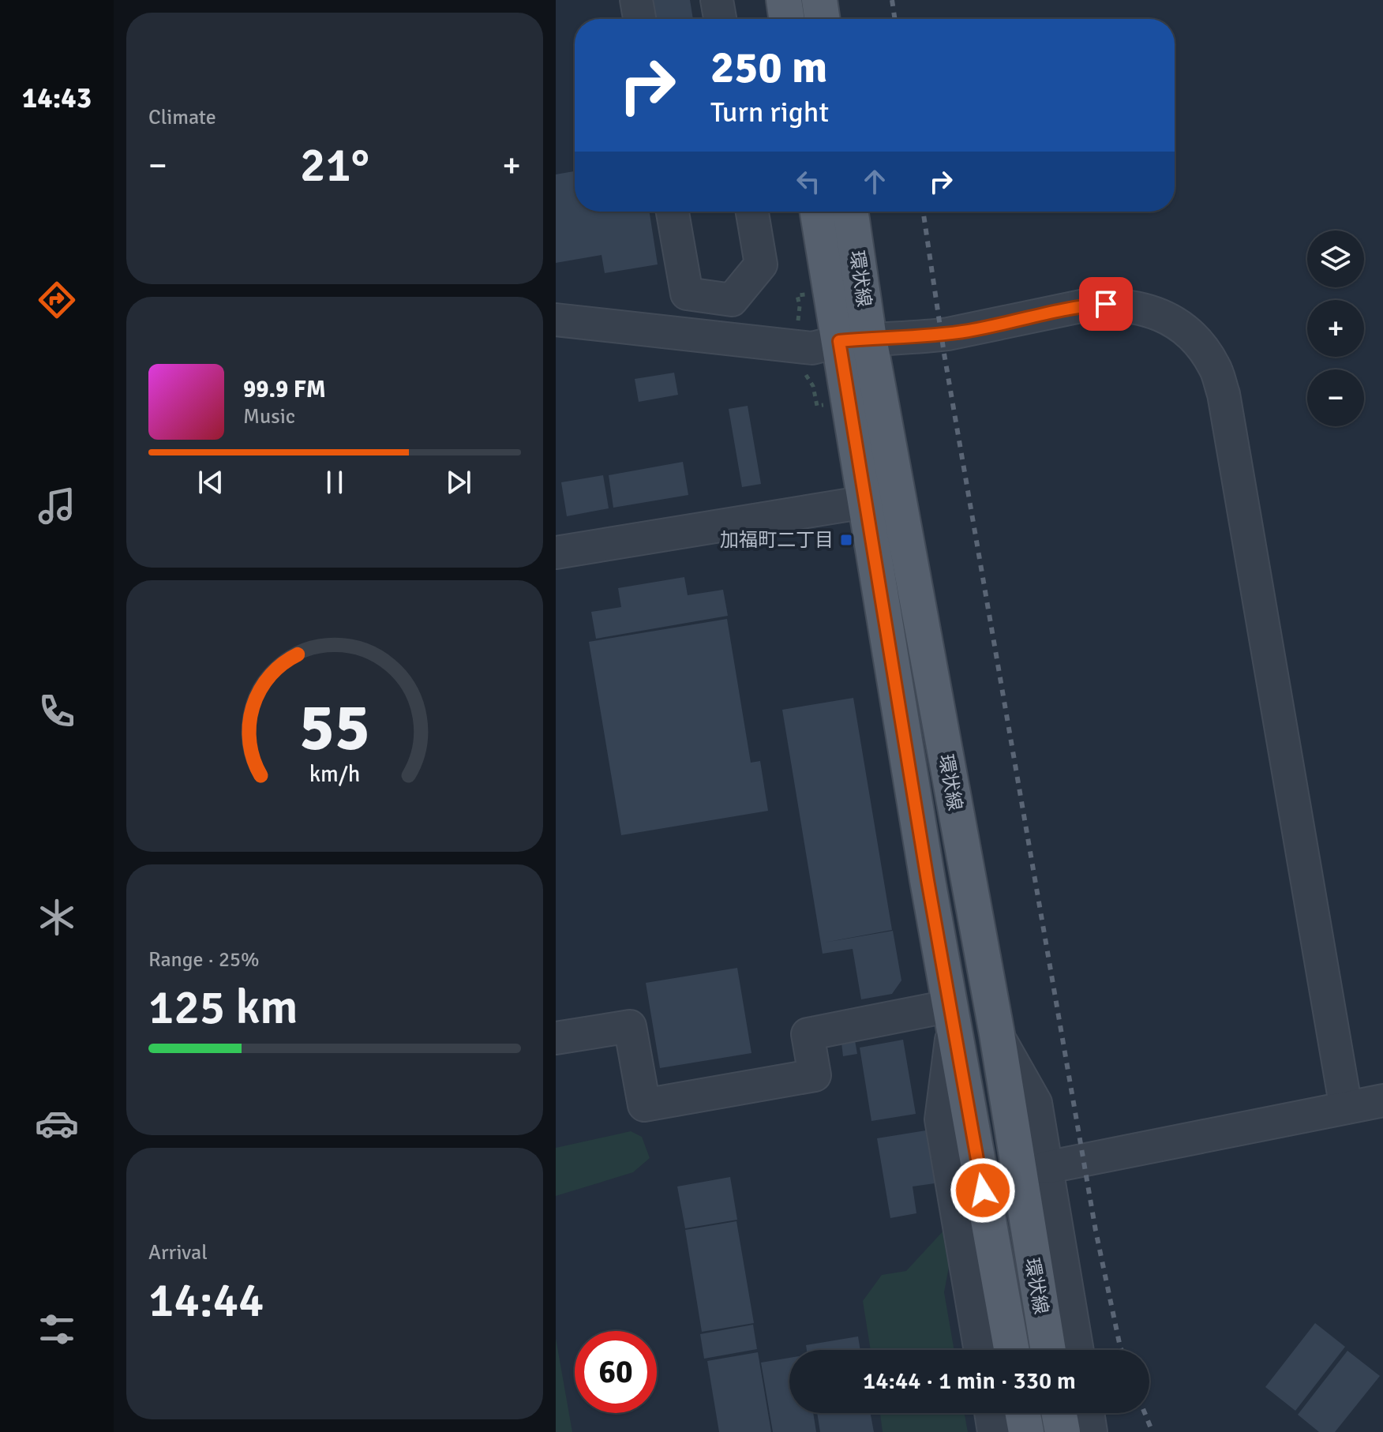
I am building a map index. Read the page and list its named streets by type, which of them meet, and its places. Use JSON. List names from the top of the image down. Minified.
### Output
{"streets":{"main road":["環状線"]},"places":{"transit":["加福町二丁目"]},"page":{"tabs":"14:43","tile":["Climate",["Range · 25%","125 km"],["Arrival","14:44"]],"turn":["250 m","Turn right"],"heat":["−","21°","+"],"map_buttons":["+","−"],"song":["99.9 FM","Music"],"limit":"60","trip":"14:44 · 1 min · 330 m","gauge":["55","km/h"]}}
